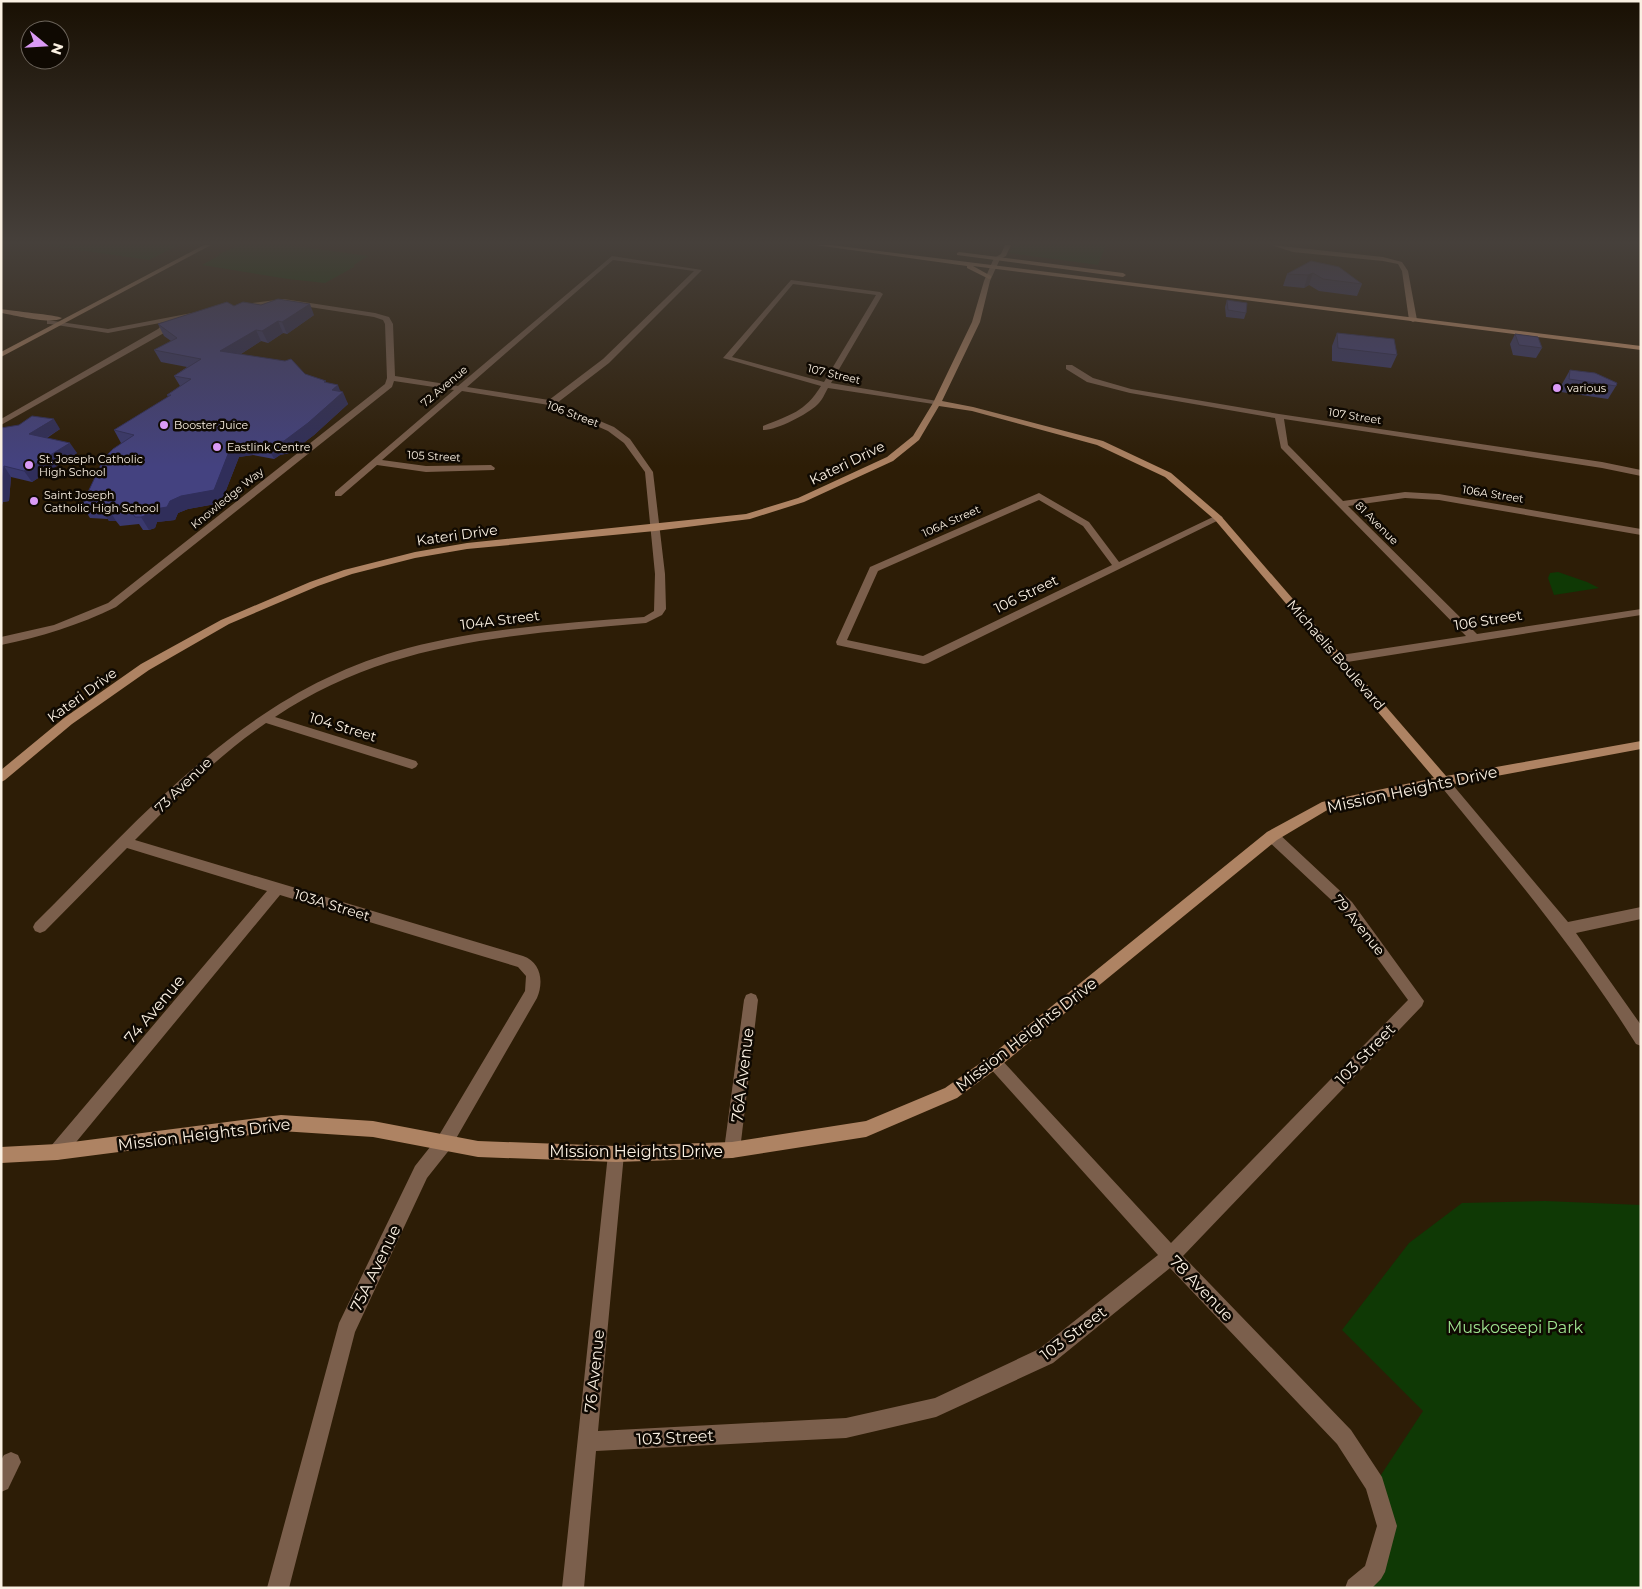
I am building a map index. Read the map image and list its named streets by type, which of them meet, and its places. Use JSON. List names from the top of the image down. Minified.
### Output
{"streets":{"street":["107 Street","72 Avenue","106 Street","105 Street","Kateri Drive","106A Street","Knowledge Way","81 Avenue","104A Street","Michaelis Boulevard","104 Street","73 Avenue","Mission Heights Drive","103A Street","79 Avenue","74 Avenue","103 Street","76A Avenue","75A Avenue","78 Avenue","76 Avenue"]},"crossings":[["107 Street","Kateri Drive"],["107 Street","81 Avenue"],["107 Street","Michaelis Boulevard"],["72 Avenue","106 Street"],["72 Avenue","105 Street"],["106 Street","Kateri Drive"],["106 Street","106A Street"],["106 Street","Knowledge Way"],["106 Street","81 Avenue"],["106 Street","104A Street"],["106 Street","Michaelis Boulevard"],["Kateri Drive","104A Street"],["Kateri Drive","Michaelis Boulevard"],["106A Street","81 Avenue"],["104A Street","73 Avenue"],["Michaelis Boulevard","Mission Heights Drive"],["104 Street","73 Avenue"],["73 Avenue","103A Street"],["Mission Heights Drive","79 Avenue"],["Mission Heights Drive","74 Avenue"],["Mission Heights Drive","76A Avenue"],["Mission Heights Drive","75A Avenue"],["Mission Heights Drive","78 Avenue"],["Mission Heights Drive","76 Avenue"],["103A Street","74 Avenue"],["103A Street","75A Avenue"],["79 Avenue","103 Street"],["103 Street","78 Avenue"],["103 Street","76 Avenue"]],"parks":["Muskoseepi Park"],"places":["various","Booster Juice","Eastlink Centre","St. Joseph Catholic High School","Saint Joseph Catholic High School"],"north":"right"}
